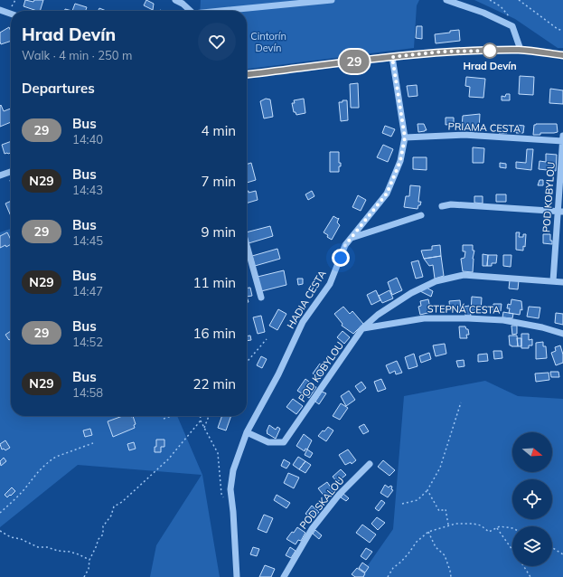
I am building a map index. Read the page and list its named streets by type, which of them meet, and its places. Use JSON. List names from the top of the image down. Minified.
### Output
{"streets":{"street":["PRIAMA CESTA","POD KOBYLOU","HADIA CESTA","STEPNÁ CESTA","POD SKALOU"]},"crossings":[["PRIAMA CESTA","POD KOBYLOU"],["PRIAMA CESTA","HADIA CESTA"],["POD KOBYLOU","HADIA CESTA"],["POD KOBYLOU","STEPNÁ CESTA"]],"parks":["Cintorín Devín"],"places":["Hrad Devín"],"lines":["bus line 29"],"north":"right","page":{"on_map":"29","heading":[["Hrad Devín","Walk · 4 min · 250 m"],"Departures"],"list":[{"mark":"29","name":"Bus","note":"14:40","value":"4 min"},{"mark":"N29","name":"Bus","note":"14:43","value":"7 min"},{"mark":"29","name":"Bus","note":"14:45","value":"9 min"},{"mark":"N29","name":"Bus","note":"14:47","value":"11 min"},{"mark":"29","name":"Bus","note":"14:52","value":"16 min"},{"mark":"N29","name":"Bus","note":"14:58","value":"22 min"}]}}
